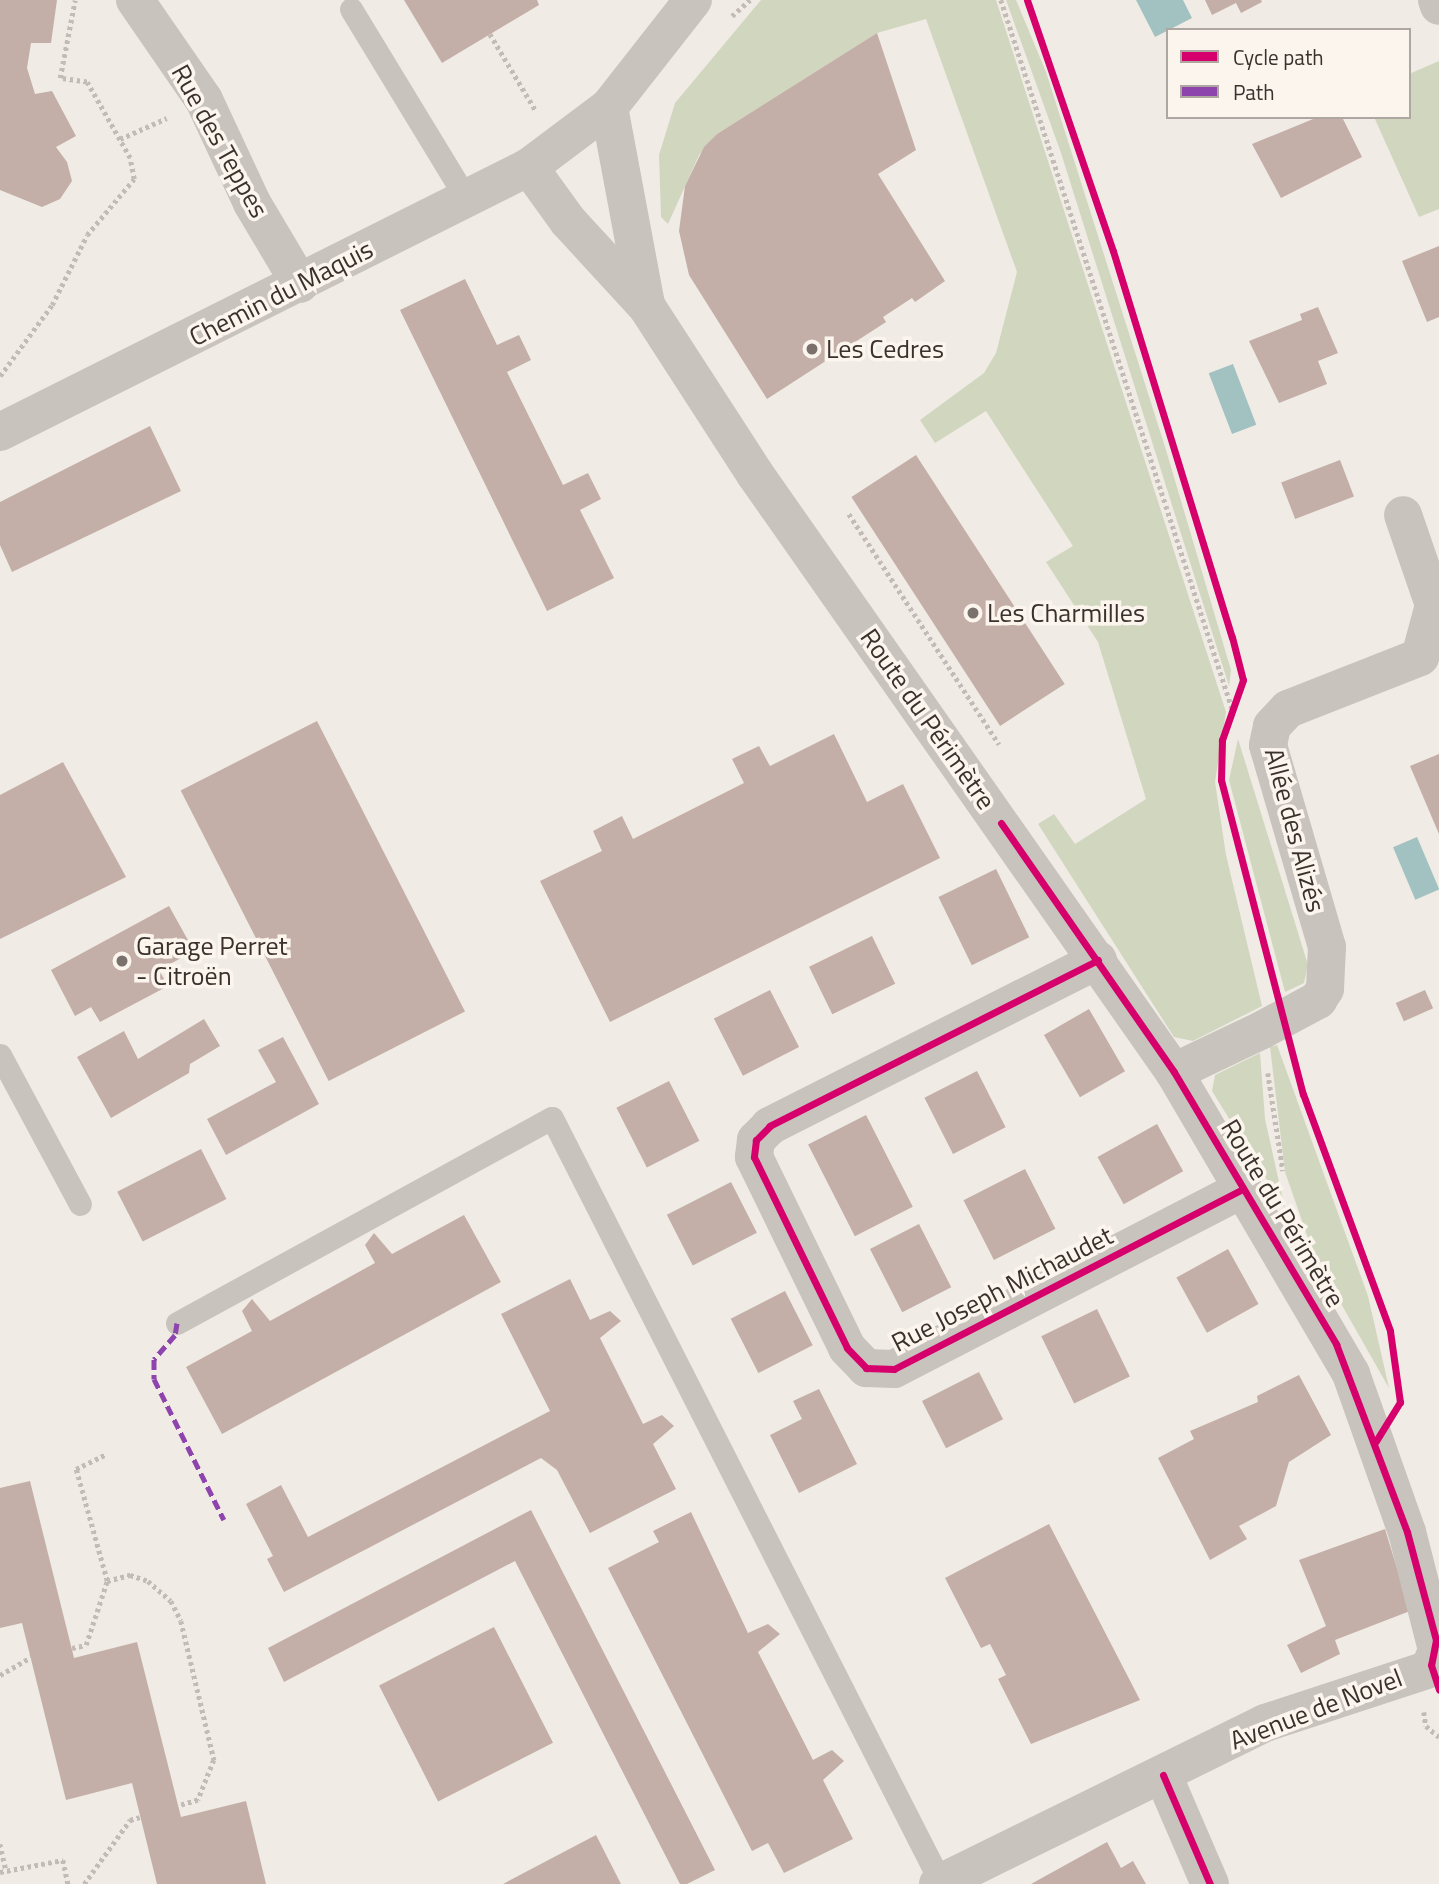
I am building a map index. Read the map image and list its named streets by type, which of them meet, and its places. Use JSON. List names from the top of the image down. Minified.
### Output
{"streets":{"street":["Rue des Teppes","Chemin du Maquis","Route du Périmètre","Allée des Alizés","Rue Joseph Michaudet","Avenue de Novel"]},"crossings":[["Rue des Teppes","Chemin du Maquis"],["Chemin du Maquis","Route du Périmètre"],["Route du Périmètre","Allée des Alizés"],["Route du Périmètre","Rue Joseph Michaudet"],["Route du Périmètre","Avenue de Novel"]],"places":["Les Cedres","Les Charmilles","Garage Perret - Citroën"],"legend":["Cycle path","Path"]}
